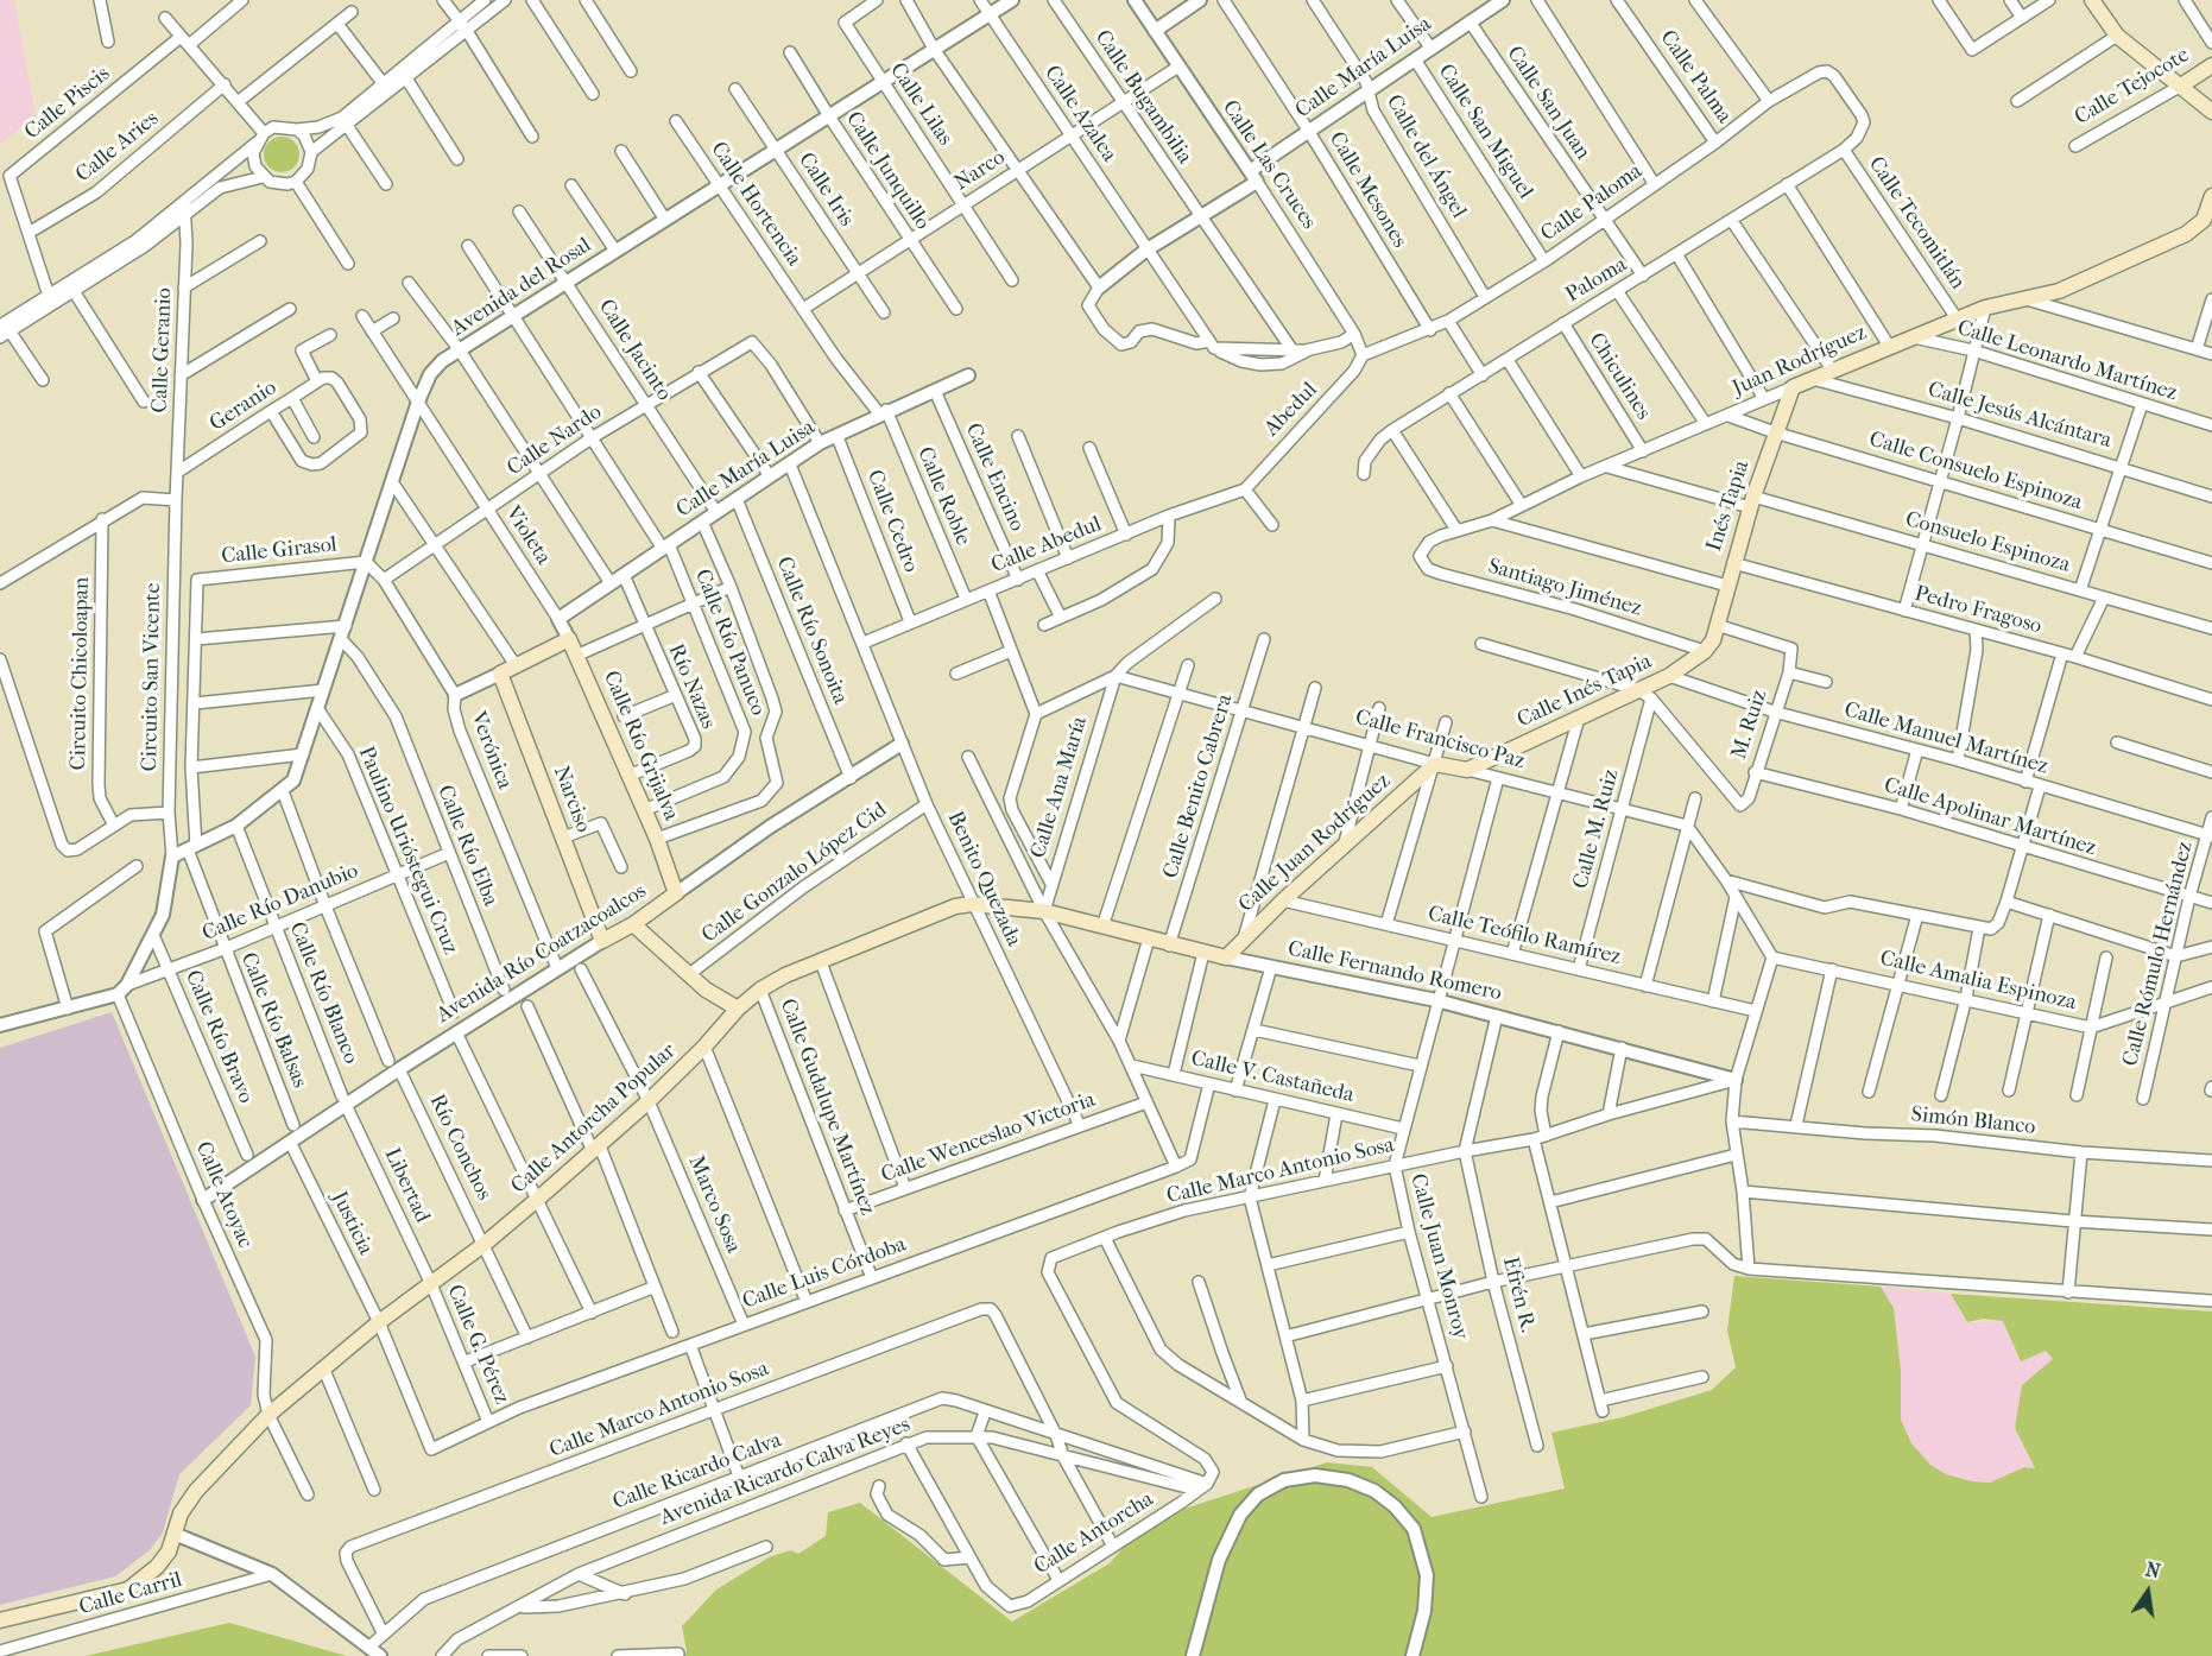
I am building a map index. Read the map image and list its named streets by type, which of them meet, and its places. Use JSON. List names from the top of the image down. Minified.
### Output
{"streets":{"main road":["Calle Tejocote","Juan Rodríguez","Inés Tapia","Calle Inés Tapia","Calle Francisco Paz","Calle Río Grijalva","Narciso","Calle Juan Rodríguez","Avenida Río Coatzacoalcos","Calle Fernando Romero","Calle Antorcha Popular"],"street":["Calle María Luisa","Calle Palma","Calle Bugambilia","Calle Piscis","Calle San Juan","Calle Lilas","Calle Azalea","Calle San Miguel","Calle Aries","Calle del Ángel","Calle Las Cruces","Calle Junquillo","Narco","Calle Iris","Calle Mesones","Calle Paloma","Calle Hortencia","Calle Tecomitlán","Paloma","Avenida del Rosal","Calle Geranio","Calle Jacinto","Calle Leonardo Martínez","Chiculines","Geranio","Abedul","Calle Jesús Alcántara","Calle Nardo","Calle Consuelo Espinoza","Calle Encino","Calle Roble","Calle Cedro","Violeta","Consuelo Espinoza","Calle Abedul","Calle Girasol","Santiago Jiménez","Pedro Fragoso","Calle Río Sonoita","Calle Río Panuco","Circuito Chicoloapan","Circuito San Vicente","Río Nazas","M. Ruiz","Calle Manuel Martínez","Verónica","Calle Benito Cabrera","Calle Ana María","Calle Apolinar Martínez","Calle M. Ruiz","Calle Río Elba","Paulino Urióstegui Cruz","Calle Gonzalo López Cid","Benito Quezada","Calle Río Danubio","Calle Teófilo Ramírez","Calle Rómulo Hernández","Calle Amalia Espinoza","Calle Río Blanco","Calle Río Balsas","Calle Río Bravo","Calle V. Castañeda","Calle Gudalupe Martínez","Simón Blanco","Calle Wenceslao Victoria","Río Conchos","Calle Marco Antonio Sosa","Libertad","Calle Atoyac","Marco Sosa","Justicia","Calle Juan Monroy","Calle Luis Córdoba","Efrén R.","Calle G. Pérez","Calle Ricardo Calva","Avenida Ricardo Calva Reyes","Calle Antorcha","Calle Carril"]},"crossings":[["Calle María Luisa","Calle Bugambilia"],["Calle María Luisa","Calle San Juan"],["Calle María Luisa","Calle Azalea"],["Calle María Luisa","Calle San Miguel"],["Calle María Luisa","Calle del Ángel"],["Calle María Luisa","Calle Las Cruces"],["Calle María Luisa","Calle Mesones"],["Calle María Luisa","Calle Jacinto"],["Calle María Luisa","Calle Nardo"],["Calle María Luisa","Calle Encino"],["Calle María Luisa","Calle Roble"],["Calle María Luisa","Calle Cedro"],["Calle María Luisa","Violeta"],["Calle María Luisa","Calle Río Sonoita"],["Calle María Luisa","Calle Río Panuco"],["Calle María Luisa","Río Nazas"],["Calle María Luisa","Calle Río Grijalva"],["Calle María Luisa","Benito Quezada"],["Calle Palma","Calle Paloma"],["Calle Bugambilia","Narco"],["Calle Piscis","Calle Aries"],["Calle San Juan","Calle Paloma"],["Calle San Juan","Paloma"],["Calle Lilas","Narco"],["Calle Lilas","Avenida del Rosal"],["Calle Azalea","Narco"],["Calle Azalea","Avenida del Rosal"],["Calle San Miguel","Calle Paloma"],["Calle del Ángel","Calle Paloma"],["Calle Las Cruces","Narco"],["Calle Las Cruces","Calle Paloma"],["Calle Las Cruces","Abedul"],["Calle Junquillo","Narco"],["Calle Junquillo","Avenida del Rosal"],["Narco","Calle Iris"],["Narco","Calle Hortencia"],["Calle Iris","Avenida del Rosal"],["Calle Mesones","Calle Paloma"],["Calle Paloma","Paloma"],["Calle Paloma","Abedul"],["Calle Hortencia","Avenida del Rosal"],["Calle Tecomitlán","Paloma"],["Calle Tecomitlán","Juan Rodríguez"],["Paloma","Chiculines"],["Avenida del Rosal","Calle Jacinto"],["Avenida del Rosal","Violeta"],["Avenida del Rosal","Calle Girasol"],["Avenida del Rosal","Calle Río Panuco"],["Avenida del Rosal","Verónica"],["Avenida del Rosal","Calle Río Elba"],["Avenida del Rosal","Paulino Urióstegui Cruz"],["Avenida del Rosal","Río Conchos"],["Calle Geranio","Geranio"],["Calle Geranio","Circuito Chicoloapan"],["Calle Geranio","Circuito San Vicente"],["Calle Jacinto","Calle Nardo"],["Juan Rodríguez","Calle Leonardo Martínez"],["Juan Rodríguez","Chiculines"],["Juan Rodríguez","Calle Jesús Alcántara"],["Juan Rodríguez","Calle Consuelo Espinoza"],["Juan Rodríguez","Inés Tapia"],["Juan Rodríguez","Consuelo Espinoza"],["Juan Rodríguez","Santiago Jiménez"],["Abedul","Calle Abedul"],["Calle Nardo","Violeta"],["Calle Nardo","Calle Río Panuco"],["Calle Nardo","Verónica"],["Calle Consuelo Espinoza","Inés Tapia"],["Calle Encino","Calle Abedul"],["Calle Roble","Calle Abedul"],["Inés Tapia","Consuelo Espinoza"],["Inés Tapia","Santiago Jiménez"],["Inés Tapia","Pedro Fragoso"],["Inés Tapia","Calle Inés Tapia"],["Inés Tapia","M. Ruiz"],["Calle Cedro","Calle Abedul"],["Violeta","Calle Río Grijalva"],["Calle Abedul","Benito Quezada"],["Calle Girasol","Verónica"],["Calle Girasol","Calle Río Balsas"],["Santiago Jiménez","Calle Inés Tapia"],["Calle Río Sonoita","Avenida Río Coatzacoalcos"],["Calle Río Panuco","Calle Río Grijalva"],["Circuito Chicoloapan","Circuito San Vicente"],["Río Nazas","Calle Río Grijalva"],["Calle Inés Tapia","M. Ruiz"],["Calle Inés Tapia","Calle Manuel Martínez"],["Calle Inés Tapia","Calle Francisco Paz"],["Calle Inés Tapia","Calle M. Ruiz"],["M. Ruiz","Calle Manuel Martínez"],["M. Ruiz","Calle Apolinar Martínez"],["M. Ruiz","Calle M. Ruiz"],["Calle Manuel Martínez","Calle Rómulo Hernández"],["Calle Francisco Paz","Calle Benito Cabrera"],["Calle Francisco Paz","Calle Ana María"],["Calle Francisco Paz","Calle M. Ruiz"],["Calle Francisco Paz","Calle Juan Rodríguez"],["Calle Francisco Paz","Calle Juan Monroy"],["Calle Río Grijalva","Avenida Río Coatzacoalcos"],["Verónica","Avenida Río Coatzacoalcos"],["Calle Benito Cabrera","Calle Fernando Romero"],["Calle Ana María","Calle Fernando Romero"],["Narciso","Avenida Río Coatzacoalcos"],["Calle Apolinar Martínez","Calle Rómulo Hernández"],["Calle M. Ruiz","Calle Teófilo Ramírez"],["Calle Juan Rodríguez","Calle Teófilo Ramírez"],["Calle Juan Rodríguez","Calle Fernando Romero"],["Calle Río Elba","Calle Río Danubio"],["Paulino Urióstegui Cruz","Calle Río Danubio"],["Calle Gonzalo López Cid","Benito Quezada"],["Benito Quezada","Avenida Río Coatzacoalcos"],["Benito Quezada","Calle Fernando Romero"],["Benito Quezada","Calle Antorcha Popular"],["Benito Quezada","Calle Wenceslao Victoria"],["Calle Río Danubio","Calle Río Blanco"],["Calle Río Danubio","Calle Río Balsas"],["Calle Río Danubio","Calle Río Bravo"],["Calle Río Danubio","Río Conchos"],["Calle Río Danubio","Calle Atoyac"],["Calle Teófilo Ramírez","Calle Juan Monroy"],["Avenida Río Coatzacoalcos","Calle Río Blanco"],["Avenida Río Coatzacoalcos","Río Conchos"],["Avenida Río Coatzacoalcos","Libertad"],["Avenida Río Coatzacoalcos","Calle Atoyac"],["Avenida Río Coatzacoalcos","Justicia"],["Calle Rómulo Hernández","Calle Amalia Espinoza"],["Calle Fernando Romero","Calle Antorcha Popular"],["Calle Fernando Romero","Calle Juan Monroy"],["Calle Río Blanco","Libertad"],["Calle V. Castañeda","Calle Juan Monroy"],["Calle Gudalupe Martínez","Calle Antorcha Popular"],["Calle Gudalupe Martínez","Calle Wenceslao Victoria"],["Calle Gudalupe Martínez","Calle Luis Córdoba"],["Calle Antorcha Popular","Río Conchos"],["Calle Antorcha Popular","Libertad"],["Calle Antorcha Popular","Calle Atoyac"],["Calle Antorcha Popular","Marco Sosa"],["Calle Antorcha Popular","Justicia"],["Calle Antorcha Popular","Calle G. Pérez"],["Calle Marco Antonio Sosa","Calle Juan Monroy"],["Calle Marco Antonio Sosa","Efrén R."],["Calle Marco Antonio Sosa","Calle Ricardo Calva"],["Calle Marco Antonio Sosa","Avenida Ricardo Calva Reyes"],["Calle Marco Antonio Sosa","Calle Antorcha"],["Libertad","Calle G. Pérez"],["Marco Sosa","Calle Luis Córdoba"],["Justicia","Calle Luis Córdoba"],["Calle Luis Córdoba","Calle G. Pérez"],["Calle Ricardo Calva","Avenida Ricardo Calva Reyes"],["Calle Ricardo Calva","Calle Antorcha"],["Avenida Ricardo Calva Reyes","Calle Antorcha"]],"north":"top"}
